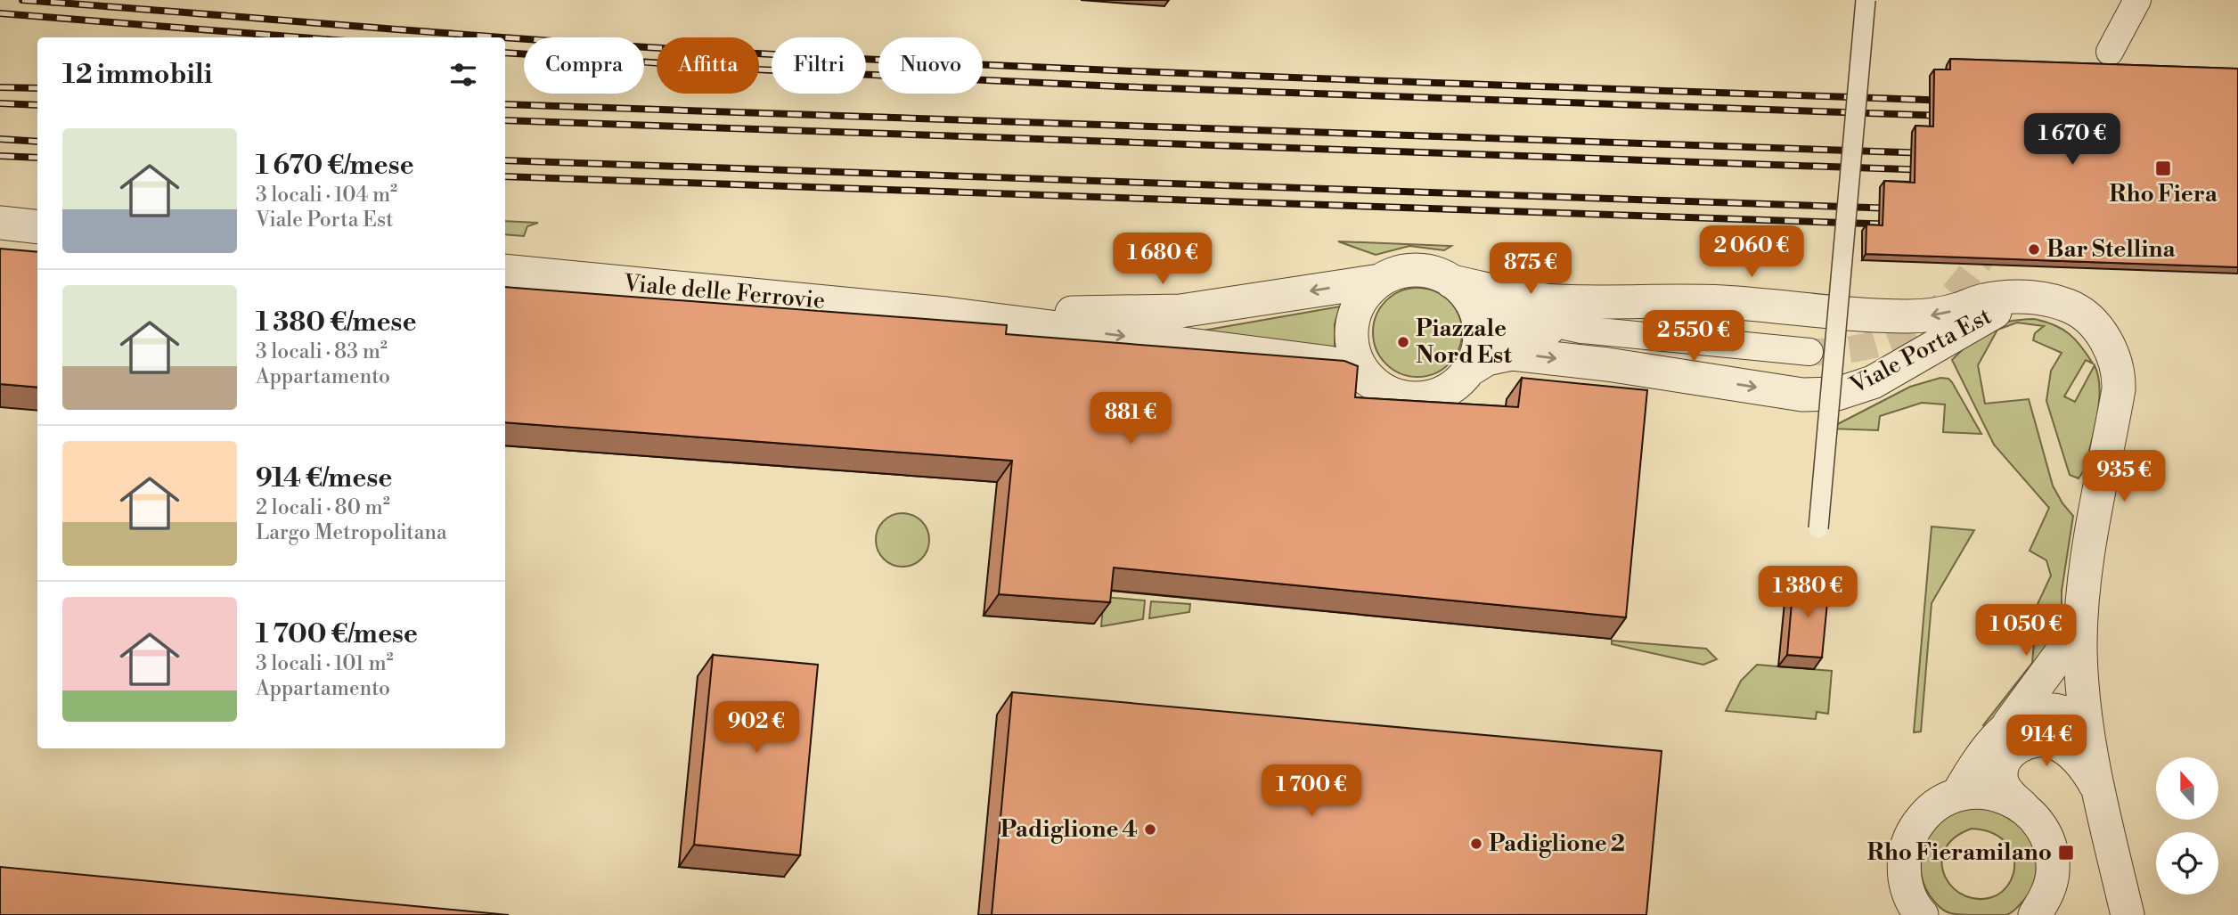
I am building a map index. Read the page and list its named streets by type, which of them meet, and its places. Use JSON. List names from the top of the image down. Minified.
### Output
{"streets":{"street":["Viale delle Ferrovie","Viale Porta Est"]},"crossings":[["Viale delle Ferrovie","Viale Porta Est"]],"places":{"transit":["Rho Fiera","Rho Fieramilano"],"other":["Bar Stellina","Piazzale Nord Est","Padiglione 4","Padiglione 2"]},"north":"top","page":{"chip":["Compra","Affitta","Filtri","Nuovo"],"heading":"12 immobili","list":[{"name":"1 670 €/mese","note":"3 locali · 104 m² · Viale Porta Est"},{"name":"1 380 €/mese","note":"3 locali · 83 m² · Appartamento"},{"name":"914 €/mese","note":"2 locali · 80 m² · Largo Metropolitana"},{"name":"1 700 €/mese","note":"3 locali · 101 m² · Appartamento"}],"price":["1 670 €","2 060 €","1 680 €","875 €","2 550 €","881 €","935 €","1 380 €","1 050 €","902 €","914 €","1 700 €"]}}
